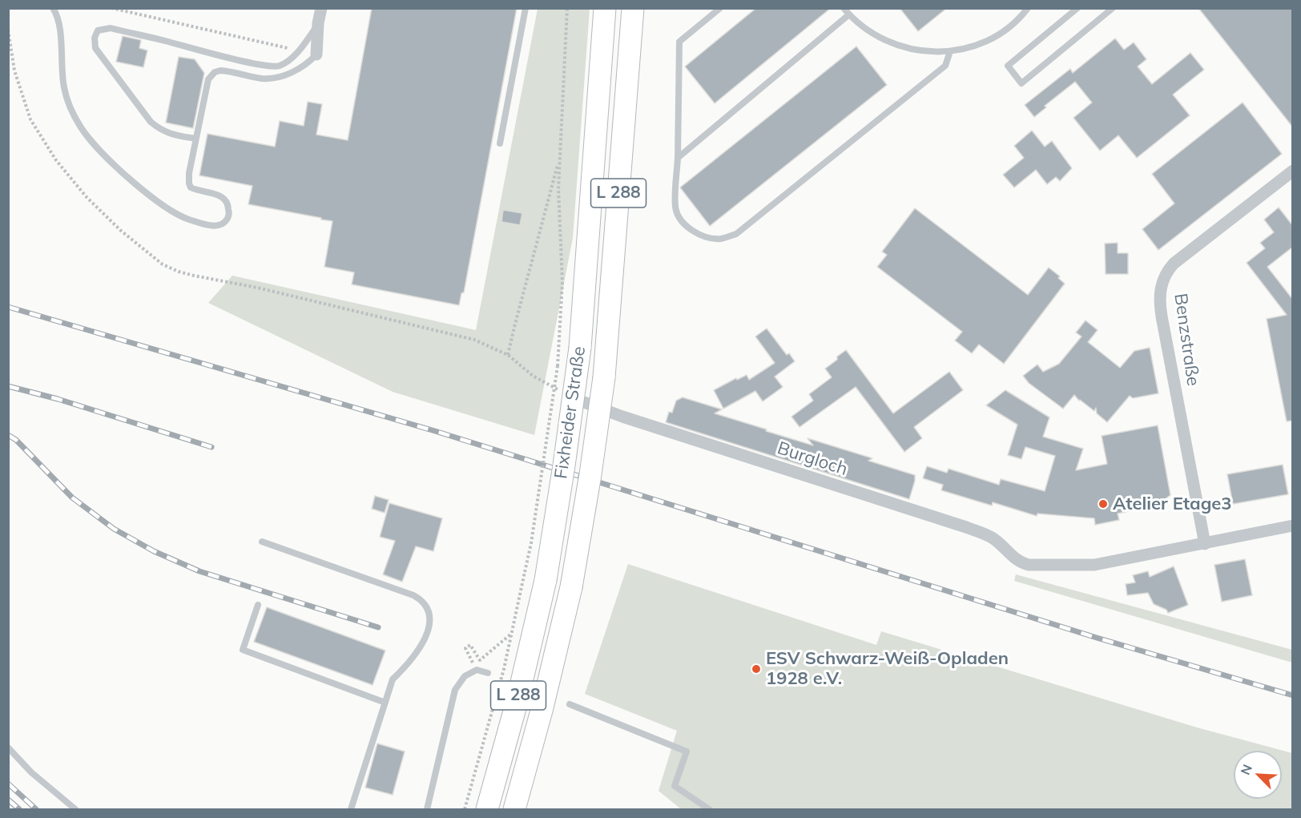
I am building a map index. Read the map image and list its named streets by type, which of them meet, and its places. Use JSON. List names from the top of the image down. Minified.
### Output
{"streets":{"highway":["L 288","Fixheider Straße"],"street":["Benzstraße","Burgloch"]},"crossings":[["Benzstraße","Burgloch"]],"places":["Atelier Etage3","ESV Schwarz-Weiß-Opladen 1928 e.V."],"north":"top left"}
